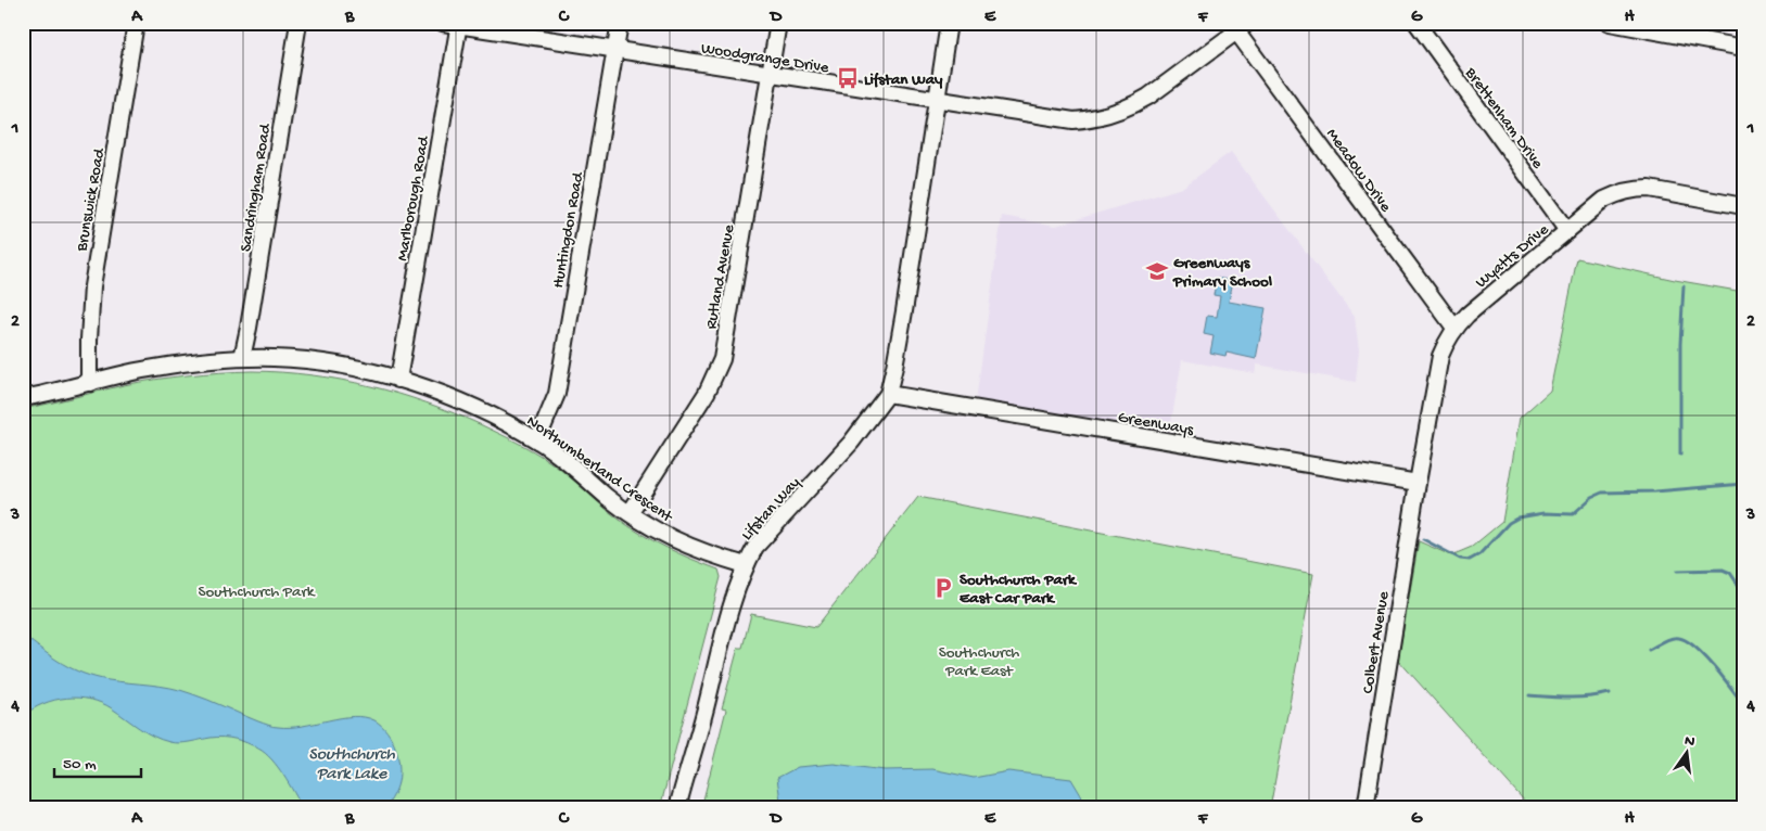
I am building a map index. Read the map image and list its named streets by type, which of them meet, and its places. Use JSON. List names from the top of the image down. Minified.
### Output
{"streets":{"street":["Woodgrange Drive","Brettenham Drive","Meadow Drive","Sandringham Road","Marlborough Road","Brunswick Road","Huntingdon Road","Wyatts Drive","Rutland Avenue","Greenways","Northumberland Crescent","Lifstan Way","Colbert Avenue"]},"crossings":[["Woodgrange Drive","Meadow Drive"],["Woodgrange Drive","Marlborough Road"],["Woodgrange Drive","Huntingdon Road"],["Woodgrange Drive","Rutland Avenue"],["Woodgrange Drive","Lifstan Way"],["Brettenham Drive","Wyatts Drive"],["Meadow Drive","Wyatts Drive"],["Sandringham Road","Northumberland Crescent"],["Marlborough Road","Northumberland Crescent"],["Brunswick Road","Northumberland Crescent"],["Huntingdon Road","Northumberland Crescent"],["Wyatts Drive","Greenways"],["Wyatts Drive","Colbert Avenue"],["Rutland Avenue","Northumberland Crescent"],["Greenways","Lifstan Way"],["Greenways","Colbert Avenue"],["Northumberland Crescent","Lifstan Way"]],"water":["Southchurch Park Lake"],"parks":["Southchurch Park","Southchurch Park East"],"places":{"bus stop":["Lifstan Way"],"school or university":["Greenways Primary School"],"parking":["Southchurch Park East Car Park"]},"scale_bar":"50 m","north":"top","grid":{"columns":["A","B","C","D","E","F","G","H"],"rows":["1","2","3","4"]}}
